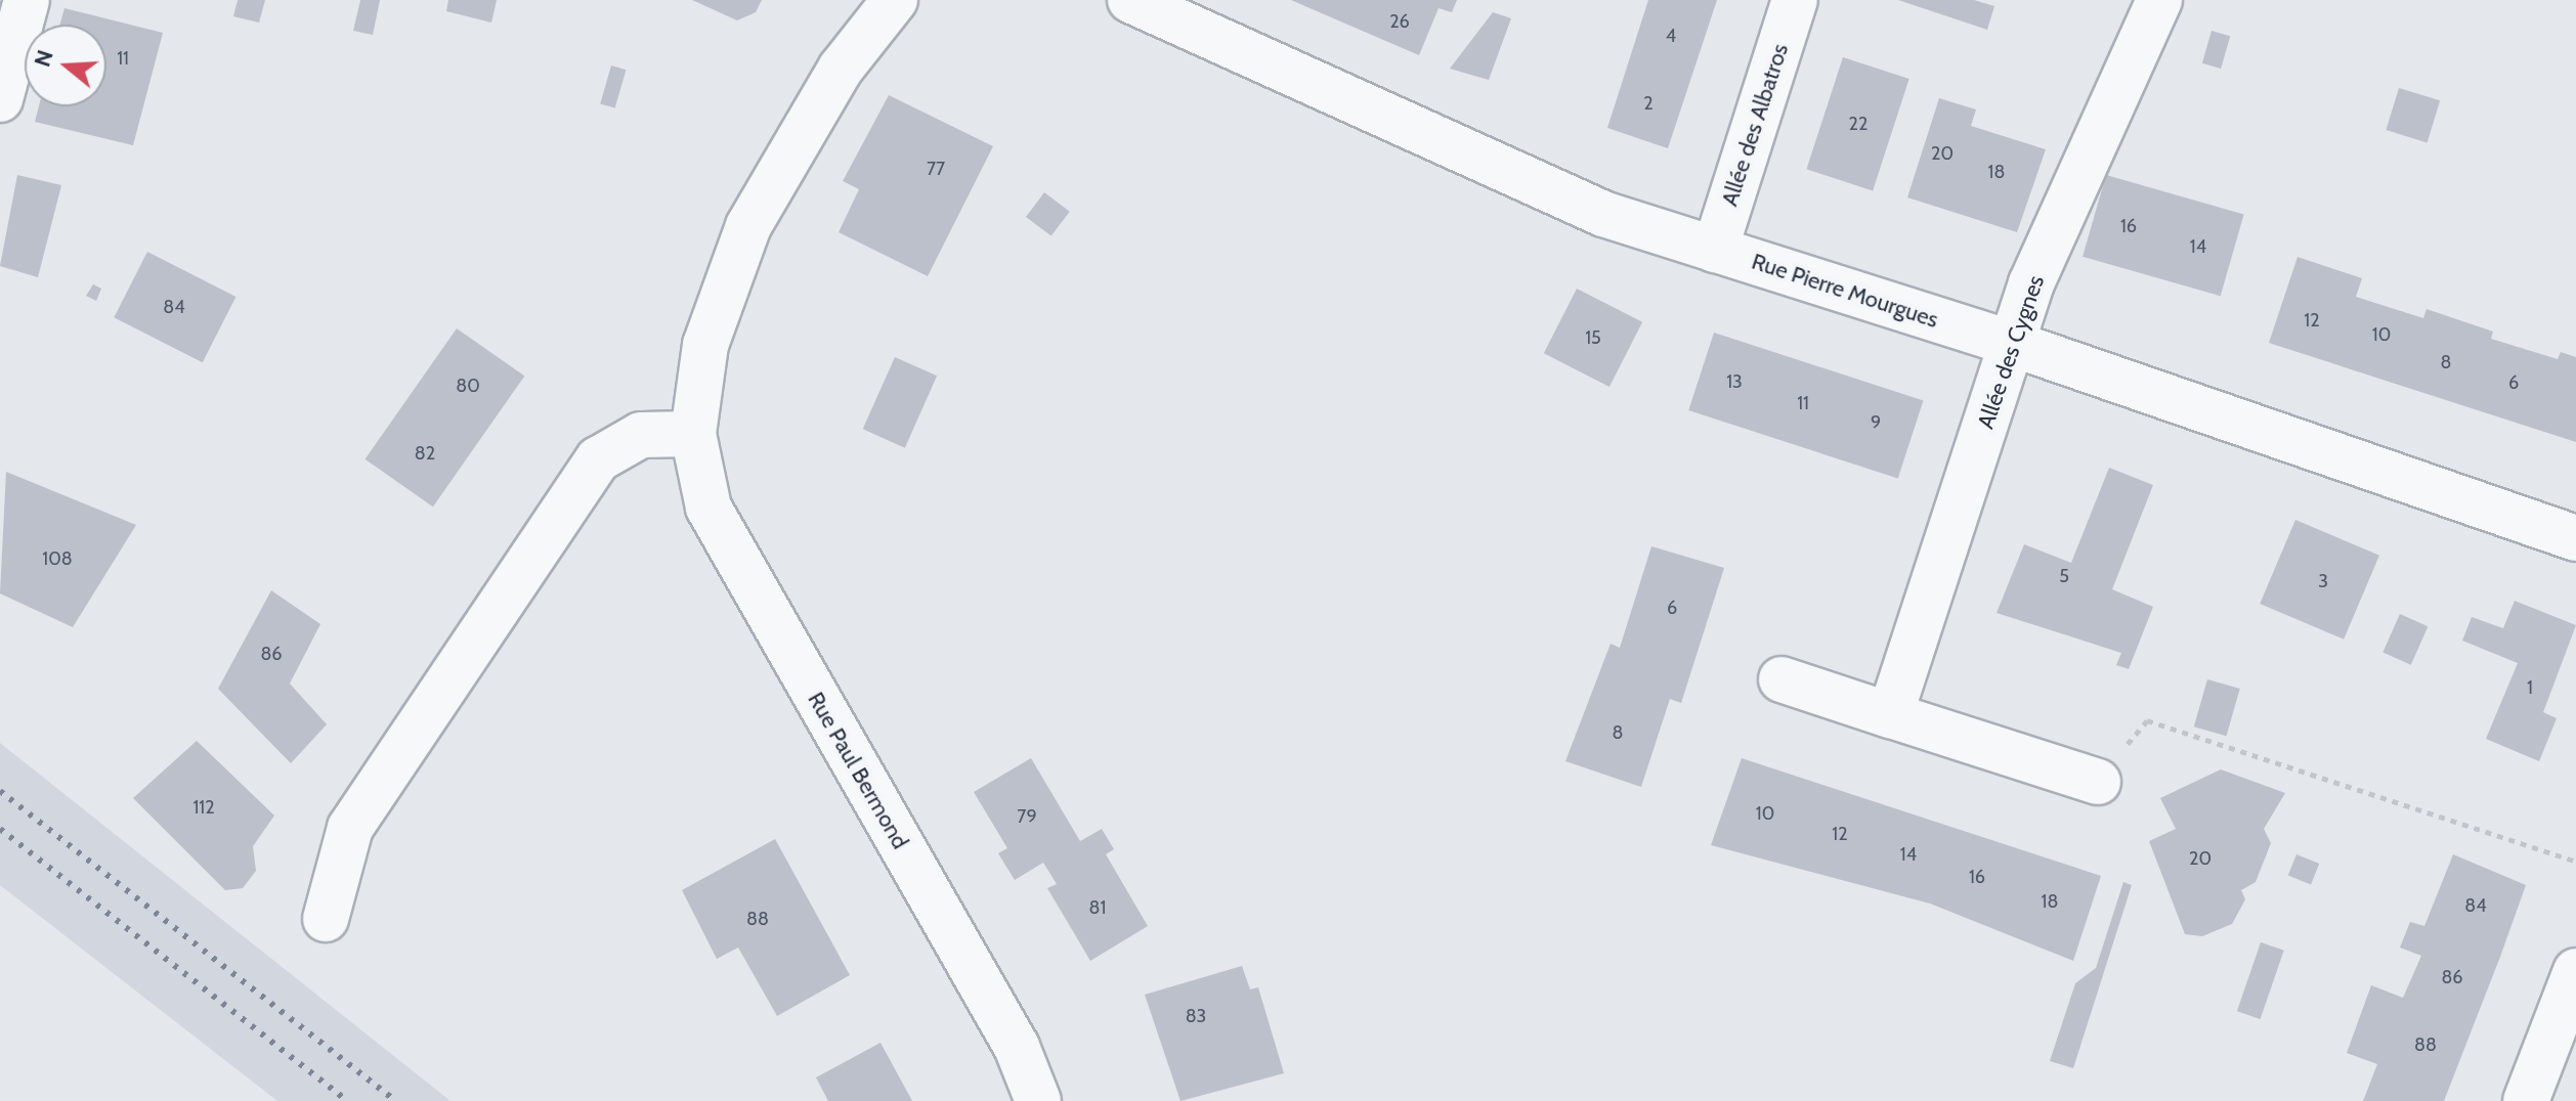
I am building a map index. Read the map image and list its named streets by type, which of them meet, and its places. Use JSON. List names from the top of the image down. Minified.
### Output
{"streets":{"street":["Allée des Albatros","Rue Pierre Mourgues","Allée des Cygnes","Rue Paul Bermond"]},"crossings":[["Allée des Albatros","Rue Pierre Mourgues"],["Rue Pierre Mourgues","Allée des Cygnes"]],"house_numbers":["26","4","11","2","22","20","77","18","16","14","84","12","10","15","8","13","6","80","11","9","82","108","5","3","6","86","1","8","112","10","79","12","14","20","16","18","84","81","88","86","83","88"],"north":"left"}
